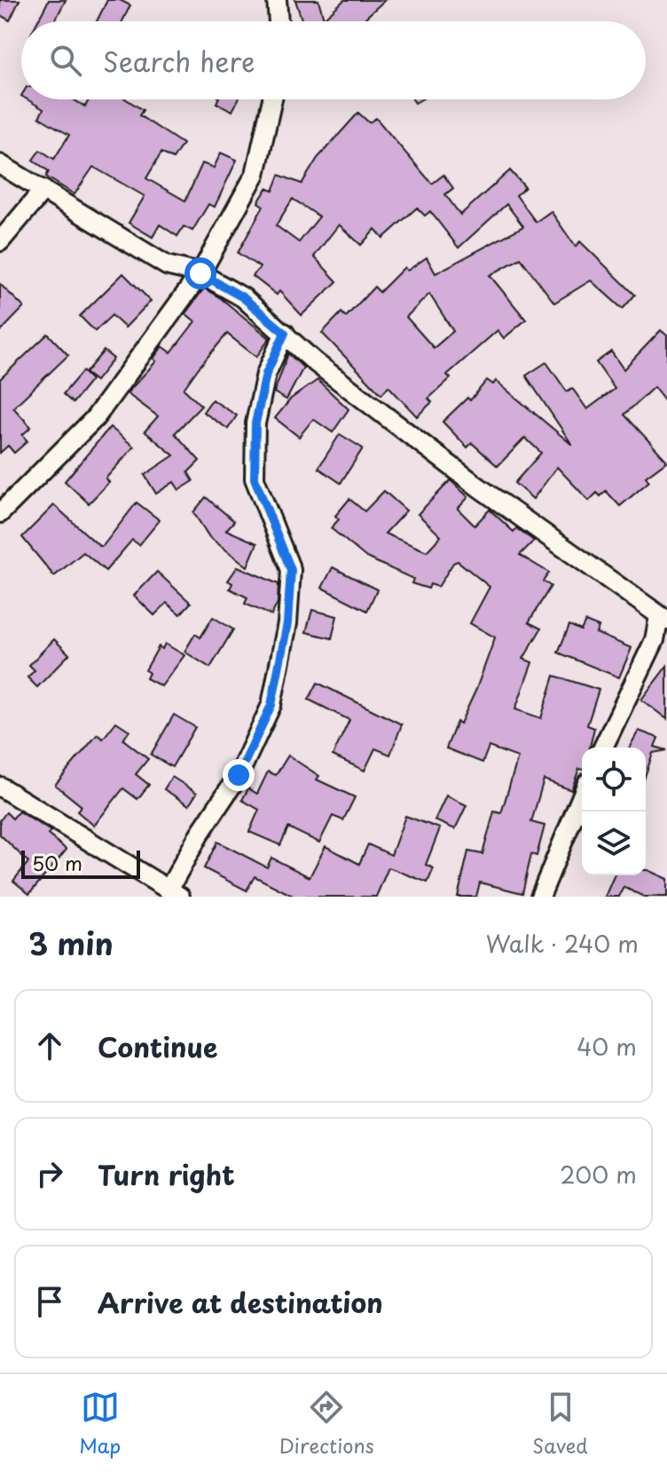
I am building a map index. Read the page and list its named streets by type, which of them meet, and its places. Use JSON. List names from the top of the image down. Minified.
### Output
{"scale_bar":"50 m","page":{"search":"Search here","scale":"50 m","heading":["3 min","Walk · 240 m"],"list":[["Continue","40 m"],["Turn right","200 m"],"Arrive at destination"],"nav":["Map","Directions","Saved"]}}
